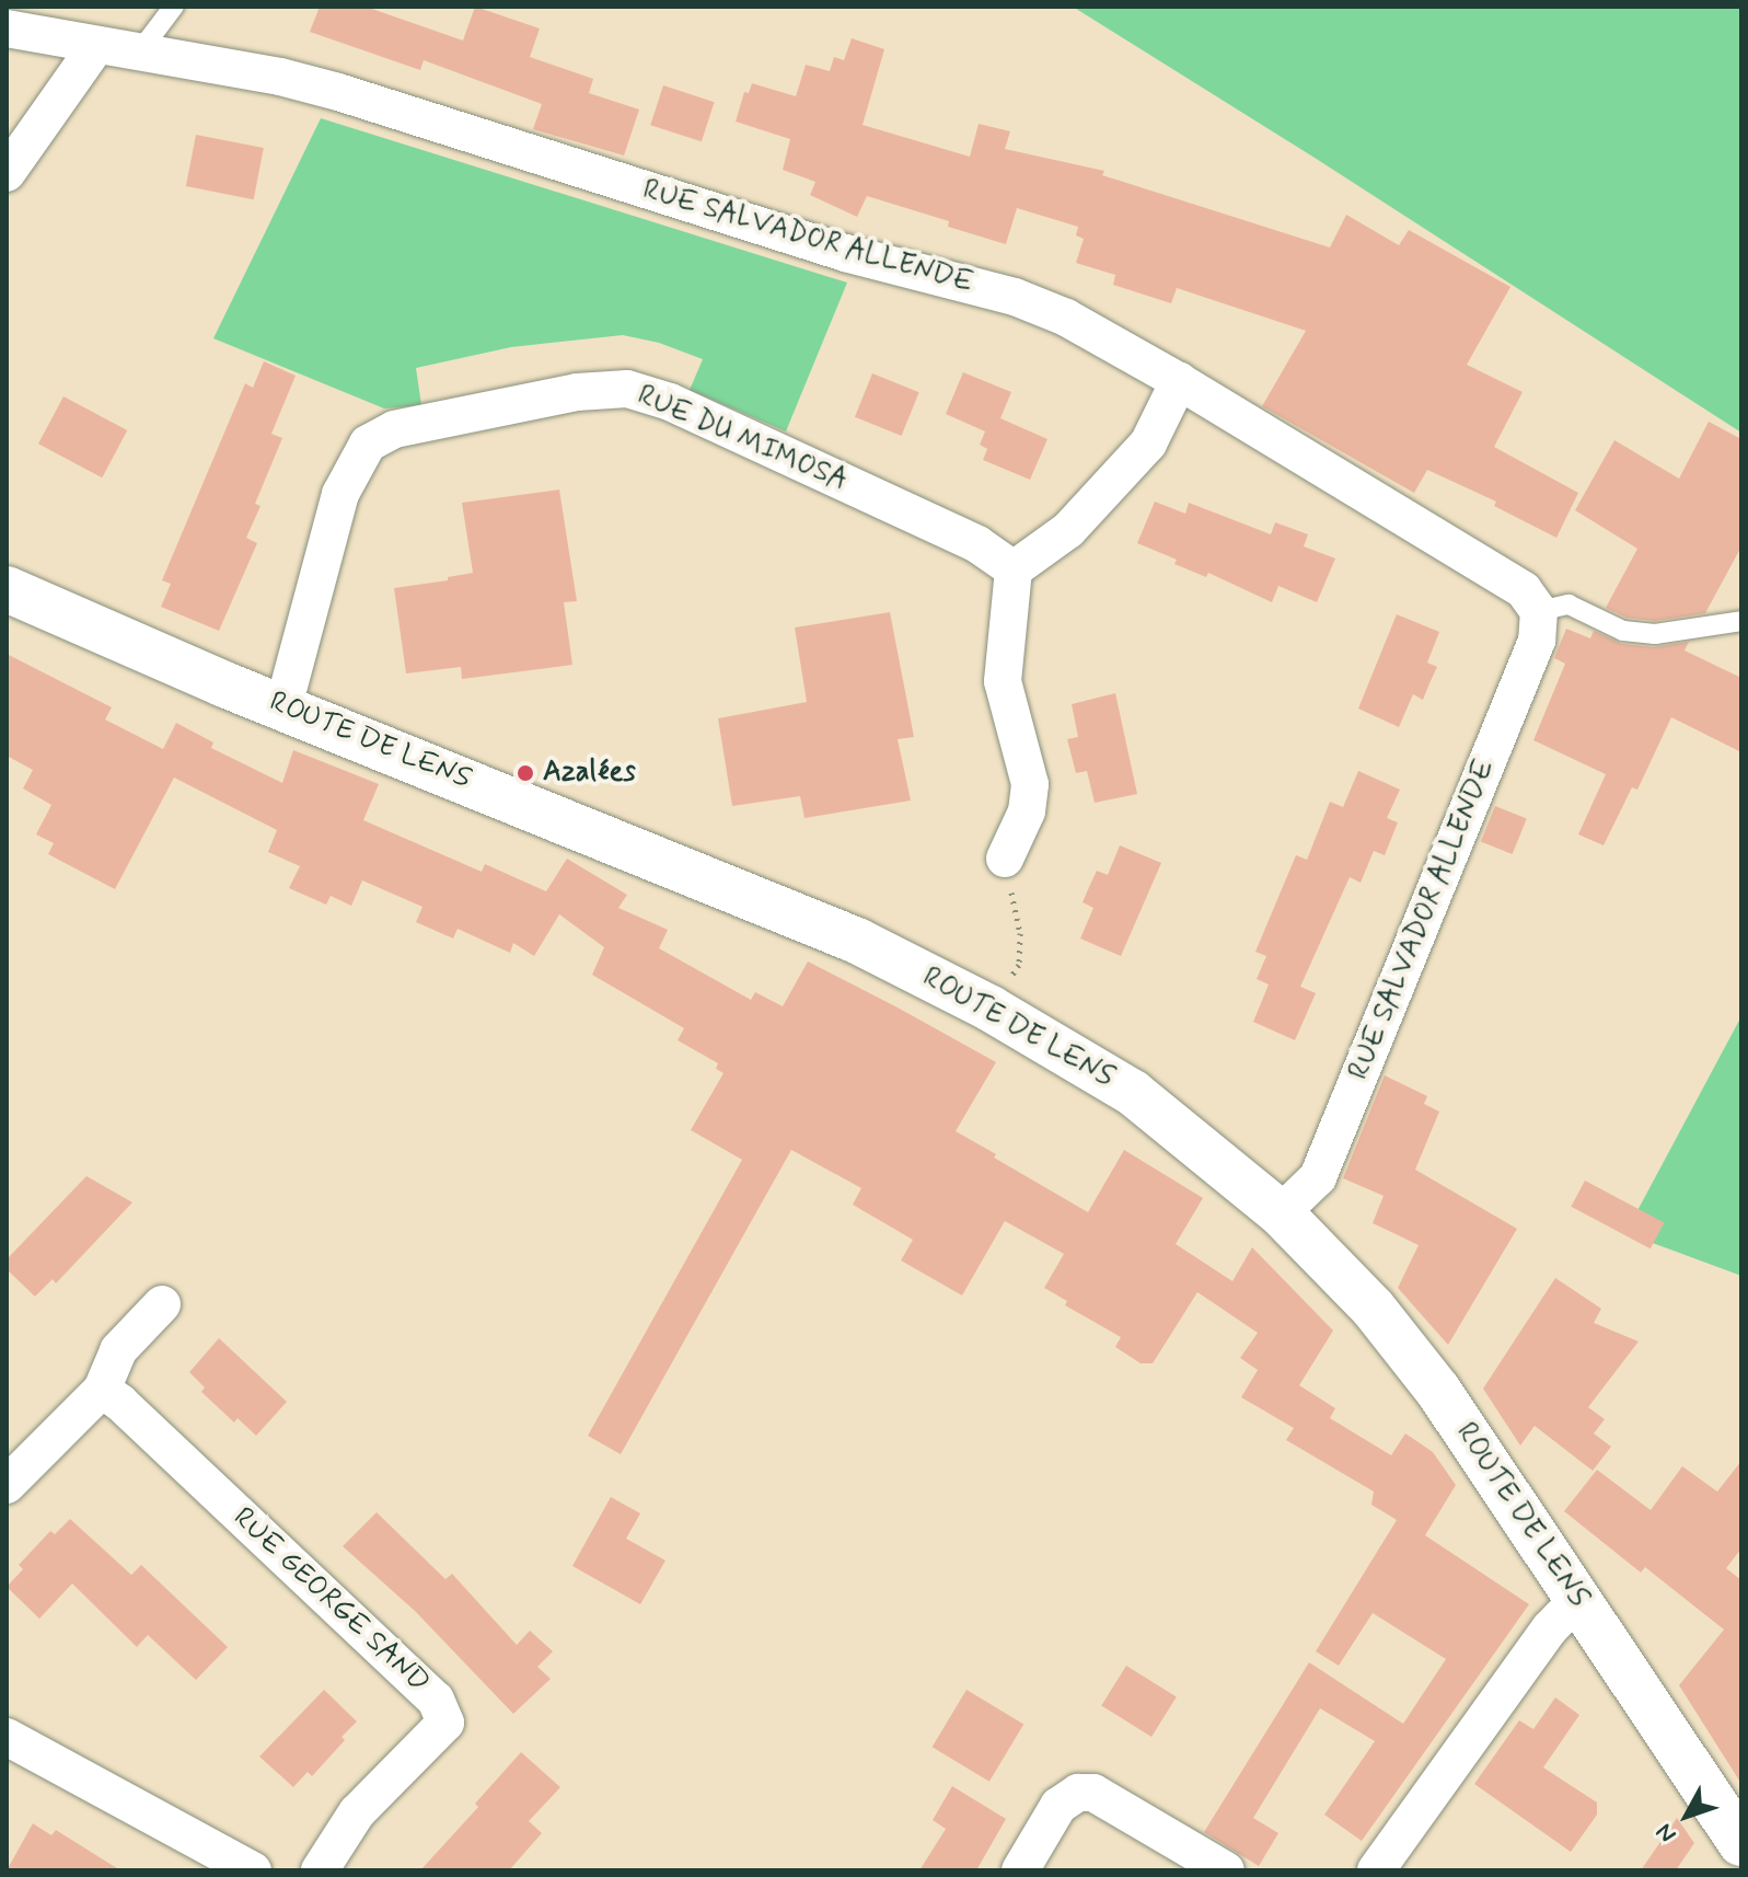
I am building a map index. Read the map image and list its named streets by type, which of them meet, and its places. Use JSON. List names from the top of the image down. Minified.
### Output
{"streets":{"street":["RUE SALVADOR ALLENDE","RUE DU MIMOSA","ROUTE DE LENS","RUE GEORGE SAND"]},"crossings":[["RUE SALVADOR ALLENDE","ROUTE DE LENS"],["RUE DU MIMOSA","ROUTE DE LENS"]],"places":["Azalées"],"north":"bottom left"}
